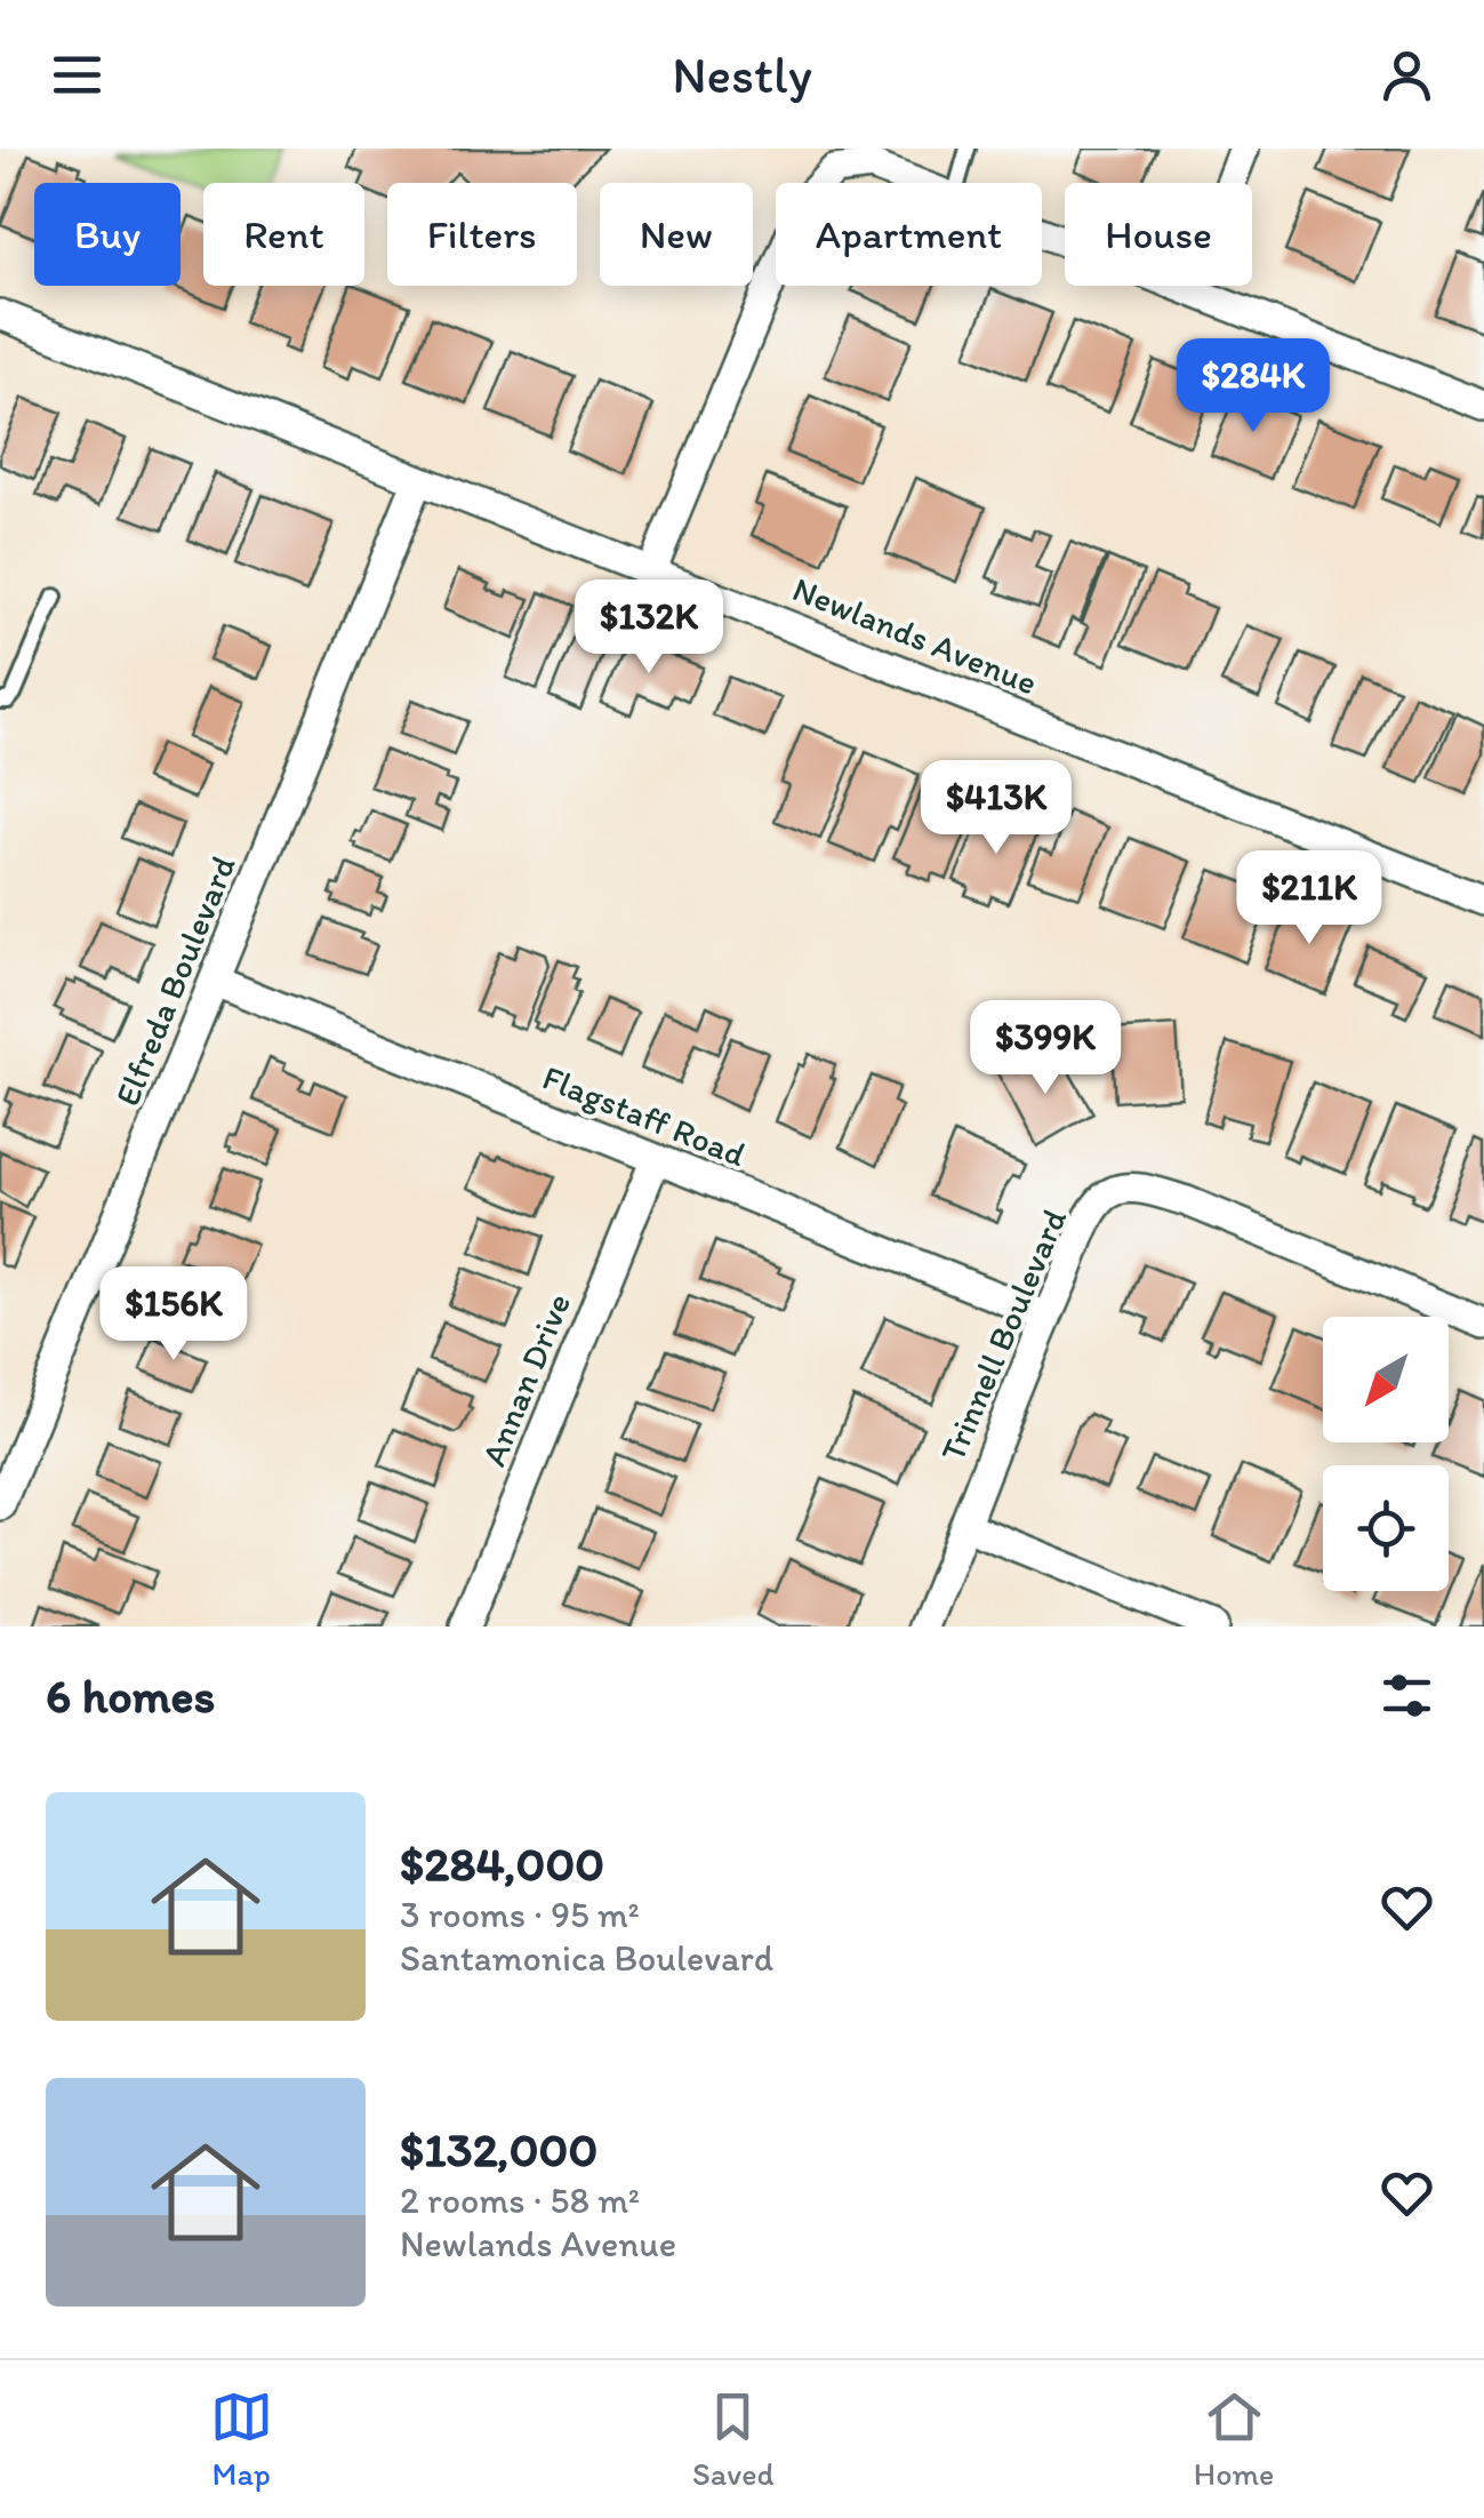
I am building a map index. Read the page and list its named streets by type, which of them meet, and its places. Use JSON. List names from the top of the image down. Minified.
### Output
{"streets":{"street":["Newlands Avenue","Elfreda Boulevard","Flagstaff Road","Trinnell Boulevard","Annan Drive"]},"crossings":[["Newlands Avenue","Elfreda Boulevard"],["Elfreda Boulevard","Flagstaff Road"],["Flagstaff Road","Trinnell Boulevard"],["Flagstaff Road","Annan Drive"]],"north":"bottom left","page":{"header":"Nestly","chip":["Buy","Rent","Filters","New","Apartment","House"],"price":["$284K","$132K","$413K","$211K","$399K","$156K"],"heading":"6 homes","list":[{"name":"$284,000","note":"3 rooms · 95 m² · Santamonica Boulevard"},{"name":"$132,000","note":"2 rooms · 58 m² · Newlands Avenue"}],"tabs":["Map","Saved","Home"]}}
